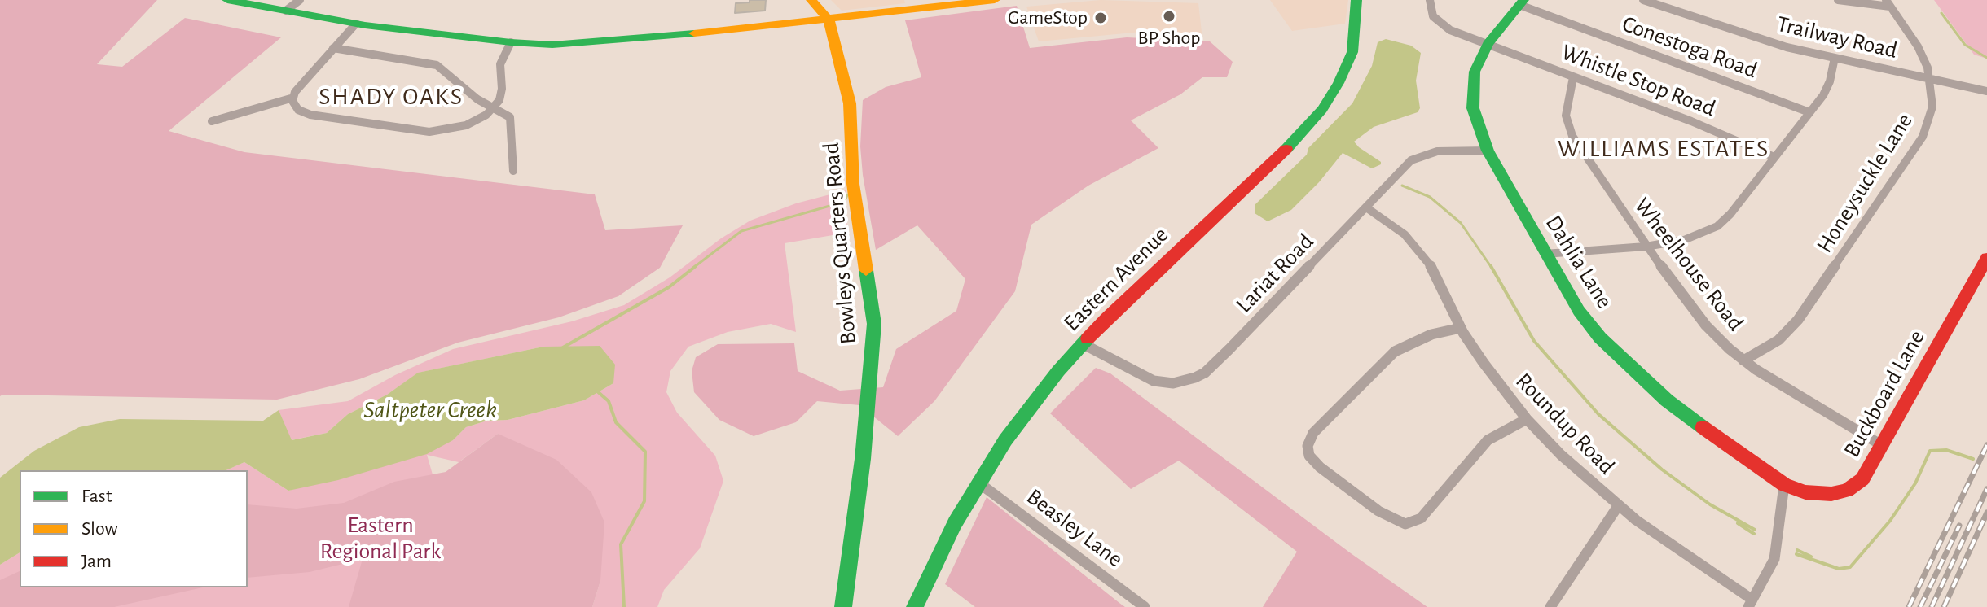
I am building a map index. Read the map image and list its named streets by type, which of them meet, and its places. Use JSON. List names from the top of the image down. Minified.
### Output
{"streets":{"street":["Trailway Road","Conestoga Road","Whistle Stop Road","Honeysuckle Lane","Bowleys Quarters Road","Dahlia Lane","Wheelhouse Road","Lariat Road","Eastern Avenue","Buckboard Lane","Roundup Road","Beasley Lane"]},"crossings":[["Trailway Road","Honeysuckle Lane"],["Conestoga Road","Dahlia Lane"],["Whistle Stop Road","Dahlia Lane"],["Whistle Stop Road","Wheelhouse Road"],["Honeysuckle Lane","Wheelhouse Road"],["Dahlia Lane","Lariat Road"],["Dahlia Lane","Buckboard Lane"],["Wheelhouse Road","Buckboard Lane"],["Lariat Road","Eastern Avenue"],["Lariat Road","Roundup Road"],["Eastern Avenue","Beasley Lane"]],"districts":["SHADY OAKS","WILLIAMS ESTATES"],"water":["Saltpeter Creek"],"parks":["Eastern Regional Park"],"places":["BP Shop","GameStop"],"legend":["Fast","Slow","Jam"]}
